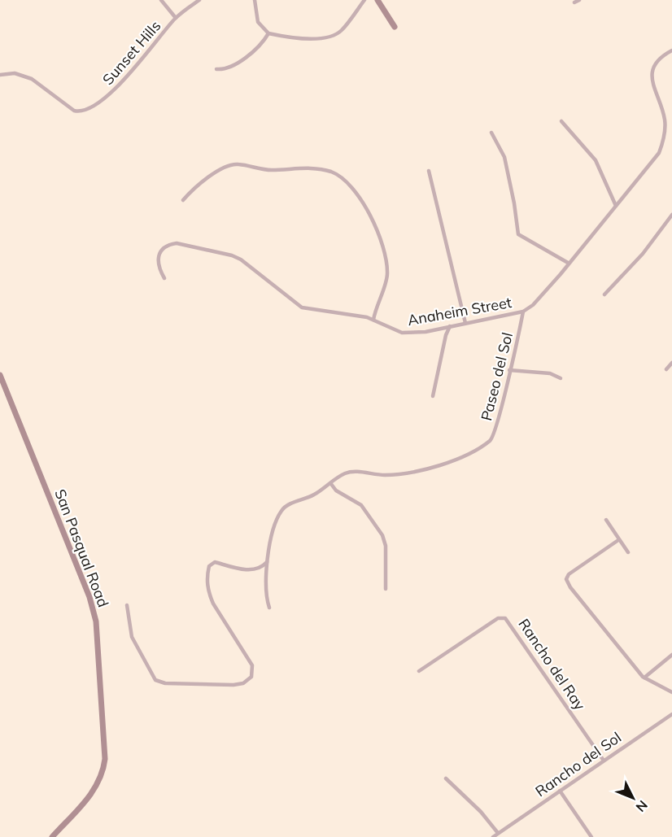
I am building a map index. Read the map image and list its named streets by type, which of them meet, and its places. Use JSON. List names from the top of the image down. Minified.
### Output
{"streets":{"main road":["San Pasqual Road"],"street":["Sunset Hills","Anaheim Street","Paseo del Sol","Rancho del Ray","Rancho del Sol"]},"crossings":[["Anaheim Street","Paseo del Sol"],["Rancho del Ray","Rancho del Sol"]],"north":"bottom right"}
